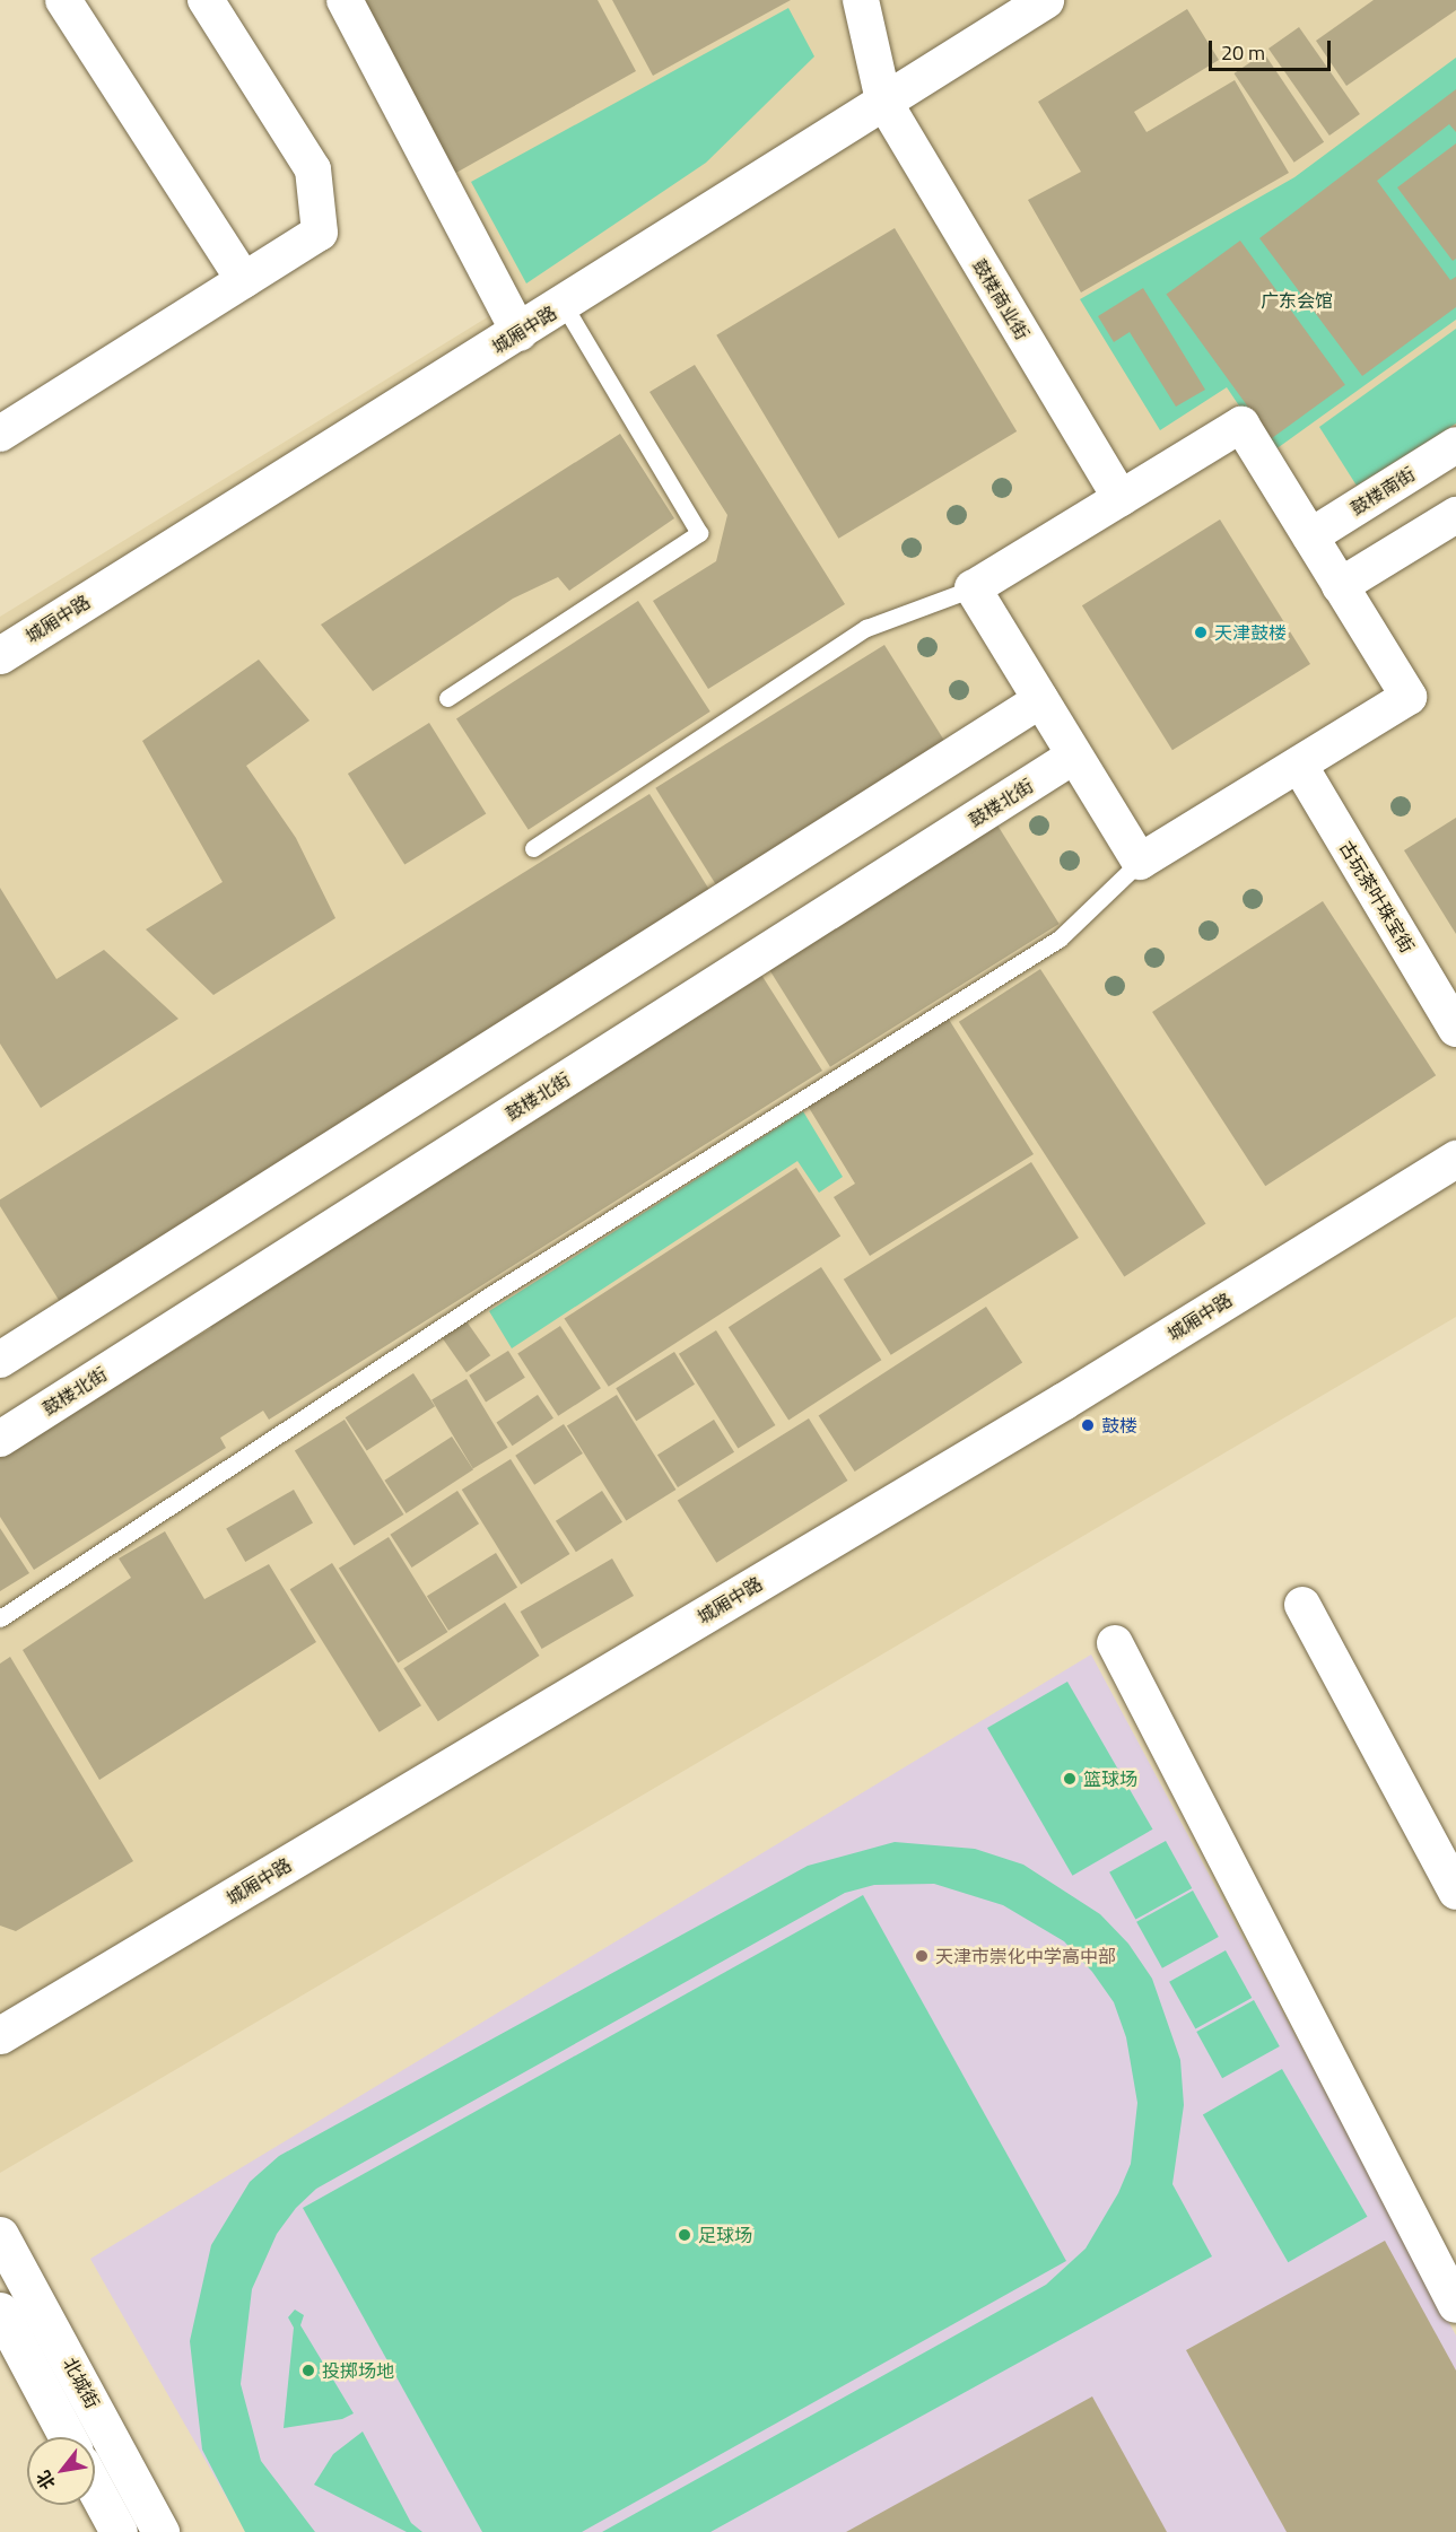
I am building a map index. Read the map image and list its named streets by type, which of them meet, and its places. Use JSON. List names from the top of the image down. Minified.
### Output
{"streets":{"main road":["城厢中路","北城街"],"street":["鼓楼商业街","鼓楼南街","鼓楼北街","古玩茶叶珠宝街"]},"crossings":[["鼓楼商业街","城厢中路"]],"parks":["广东会馆"],"places":["天津鼓楼","鼓楼","篮球场","天津市崇化中学高中部","足球场","投掷场地"],"scale_bar":"20 m","north":"bottom left"}
